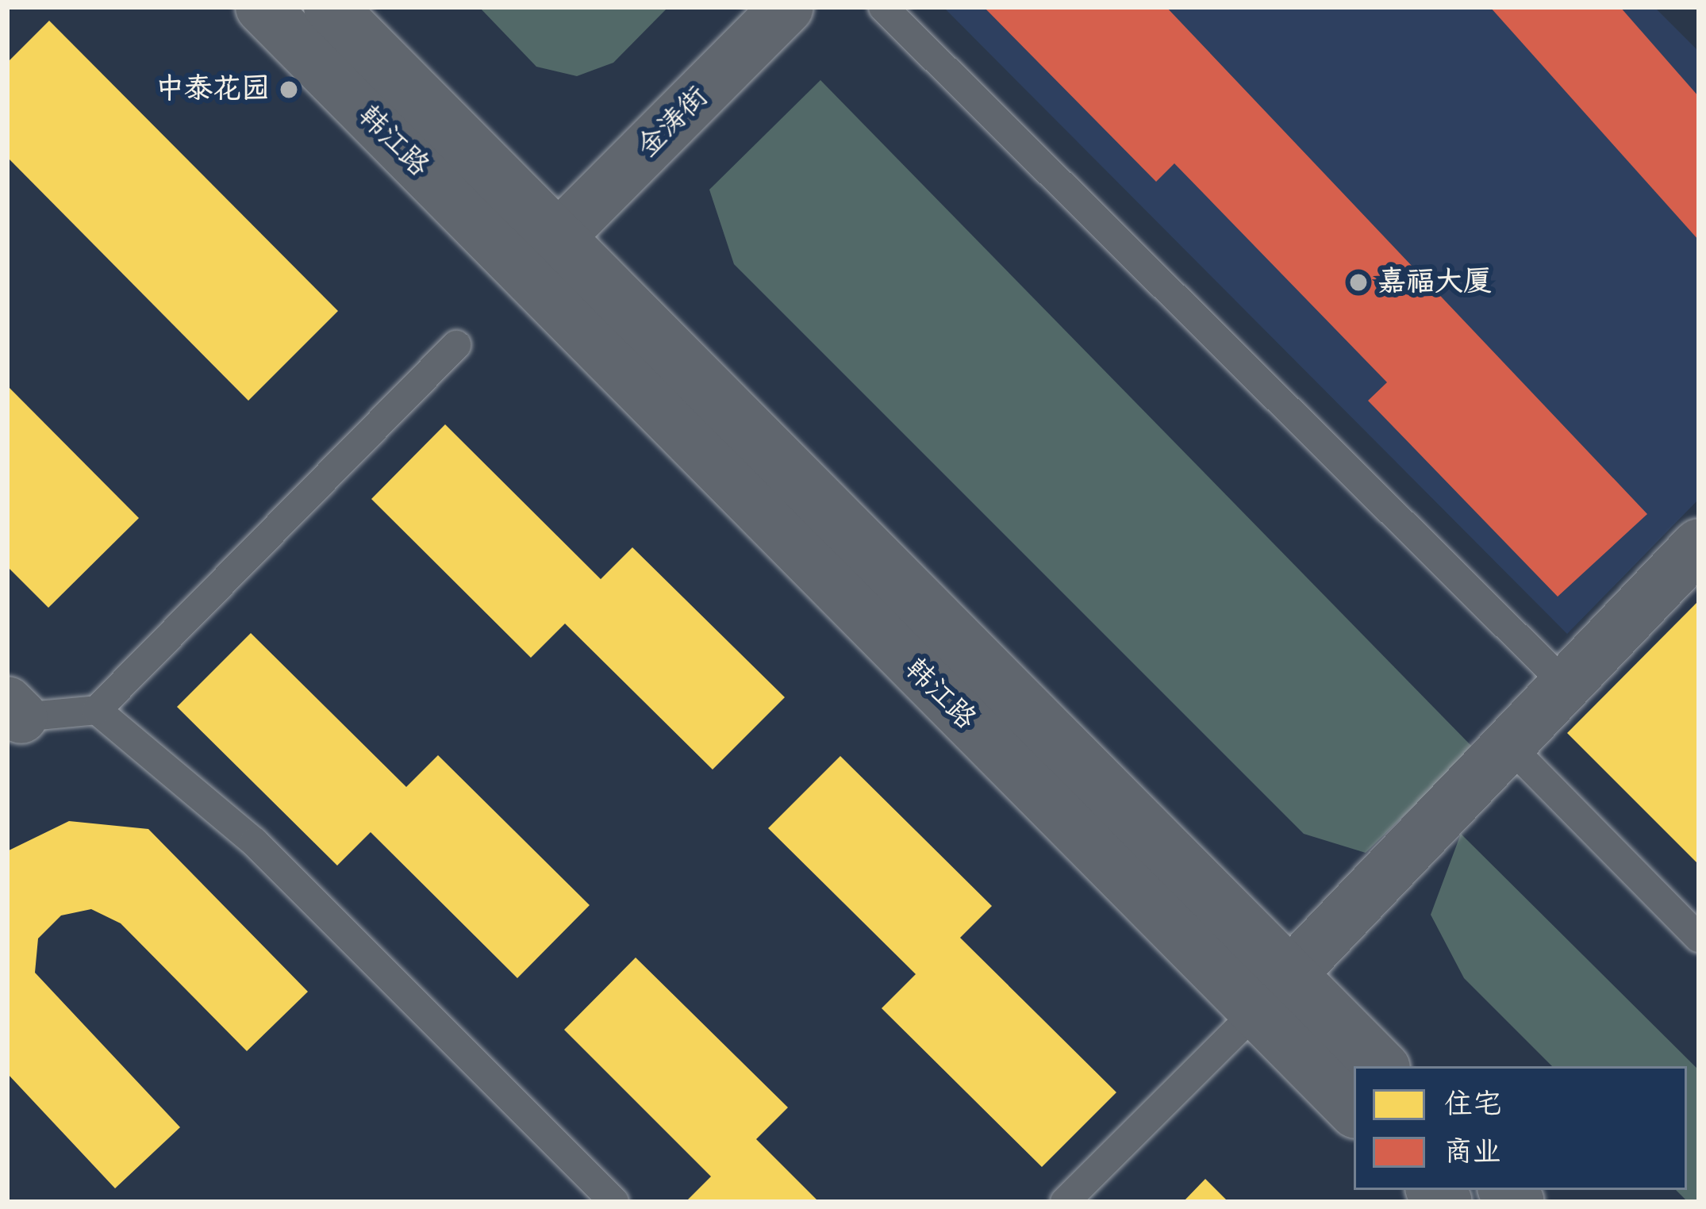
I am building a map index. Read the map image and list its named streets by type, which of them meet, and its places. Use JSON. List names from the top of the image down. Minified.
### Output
{"streets":{"street":["金涛街","韩江路"]},"crossings":[["金涛街","韩江路"]],"places":["中泰花园","嘉福大厦"],"legend":["住宅","商业"]}
